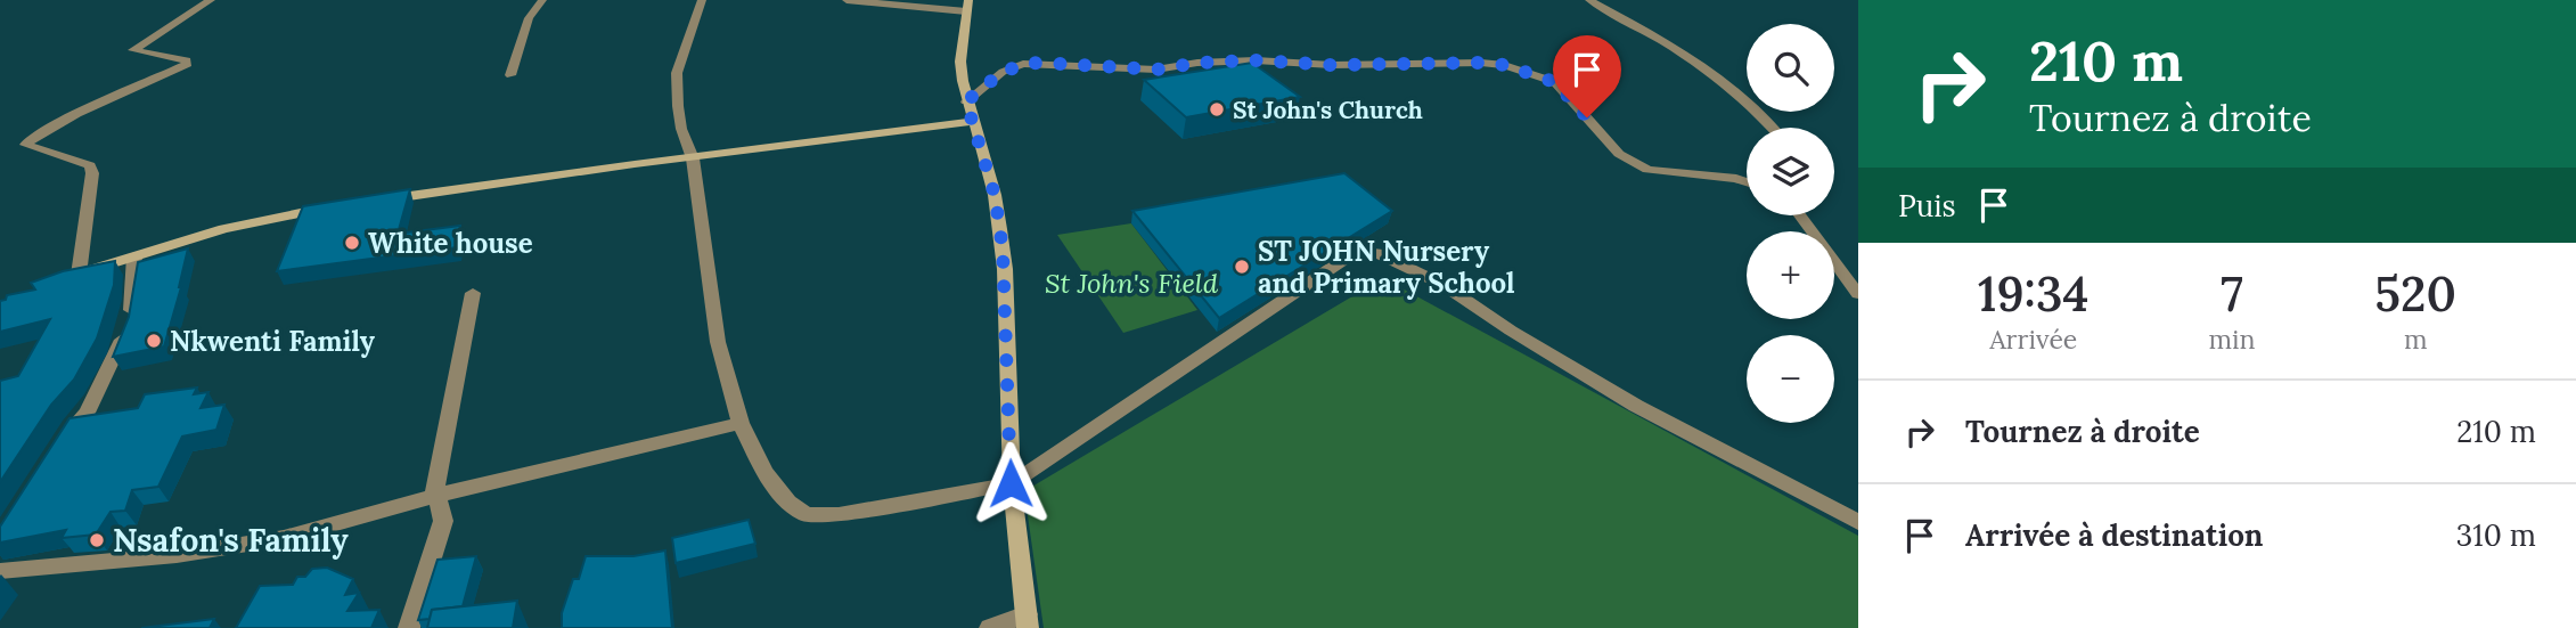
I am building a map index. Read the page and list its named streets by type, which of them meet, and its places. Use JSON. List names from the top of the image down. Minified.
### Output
{"parks":["St John's Field"],"places":["St John's Church","White house","ST JOHN Nursery and Primary School","Nkwenti Family","Nsafon's Family"],"page":{"turn":["210 m","Tournez à droite"],"map_buttons":["+","−"],"then":"Puis","eta":["19:34","Arrivée","7","min","520","m"],"list":[{"name":"Tournez à droite","value":"210 m"},{"name":"Arrivée à destination","value":"310 m"}]}}
